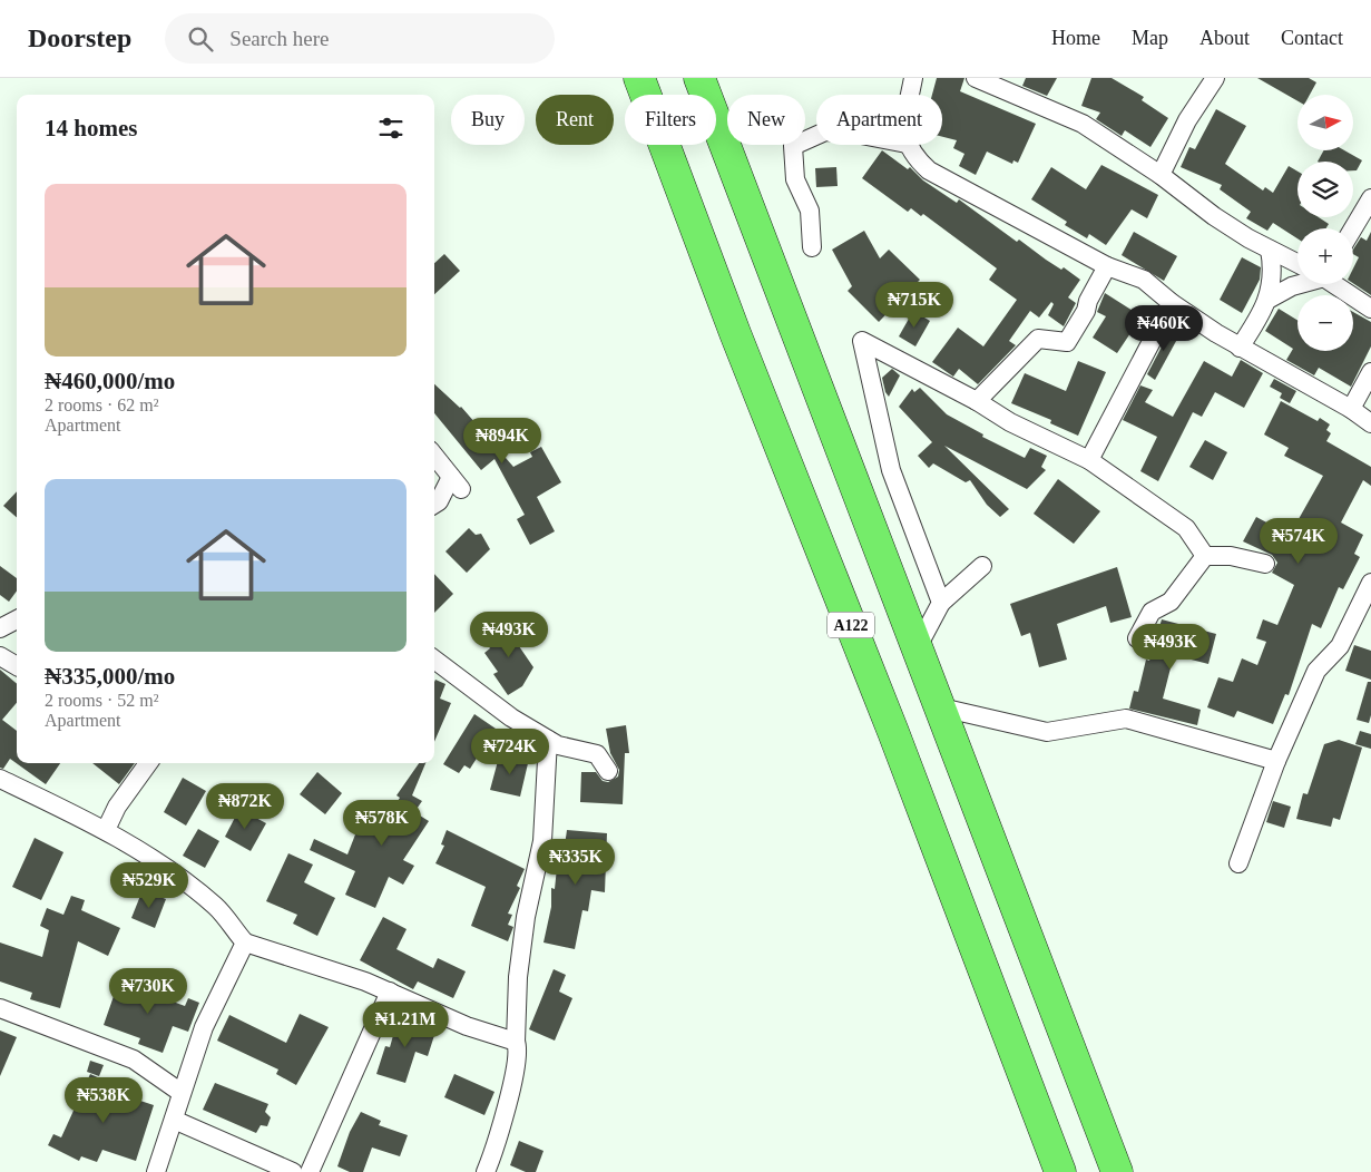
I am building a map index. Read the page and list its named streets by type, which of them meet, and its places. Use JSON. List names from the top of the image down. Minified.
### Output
{"streets":{"highway":["A122"]},"north":"right","page":{"header":"Doorstep","search":"Search here","nav":["Home","Map","About","Contact"],"map_buttons":["+","−"],"chip":["Buy","Rent","Filters","New","Apartment"],"heading":"14 homes","list":[{"name":"₦460,000/mo","note":"2 rooms · 62 m² · Apartment"},{"name":"₦335,000/mo","note":"2 rooms · 52 m² · Apartment"}],"price":["₦715K","₦460K","₦894K","₦574K","₦493K","₦493K","₦724K","₦872K","₦578K","₦335K","₦529K","₦730K","₦1.21M","₦538K"]}}
